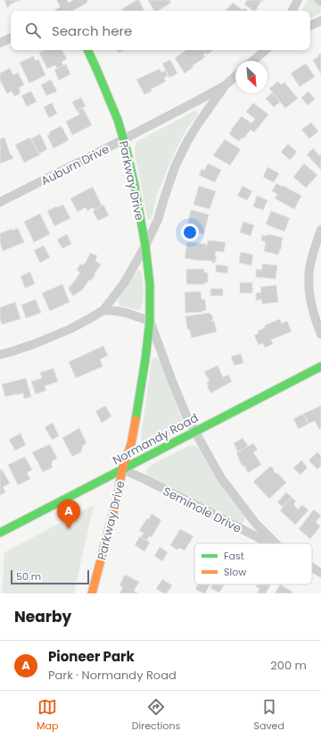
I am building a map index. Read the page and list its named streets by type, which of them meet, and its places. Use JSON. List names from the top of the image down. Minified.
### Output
{"streets":{"street":["Auburn Drive","Parkway Drive","Normandy Road","Seminole Drive"]},"crossings":[["Auburn Drive","Parkway Drive"],["Parkway Drive","Normandy Road"],["Parkway Drive","Seminole Drive"],["Normandy Road","Seminole Drive"]],"legend":["Fast","Slow"],"scale_bar":"50 m","north":"bottom right","page":{"search":"Search here","pins":"A","scale":"50 m","heading":"Nearby","list":[{"mark":"A","name":"Pioneer Park","note":"Park · Normandy Road","value":"200 m"}],"nav":["Map","Directions","Saved"]}}
